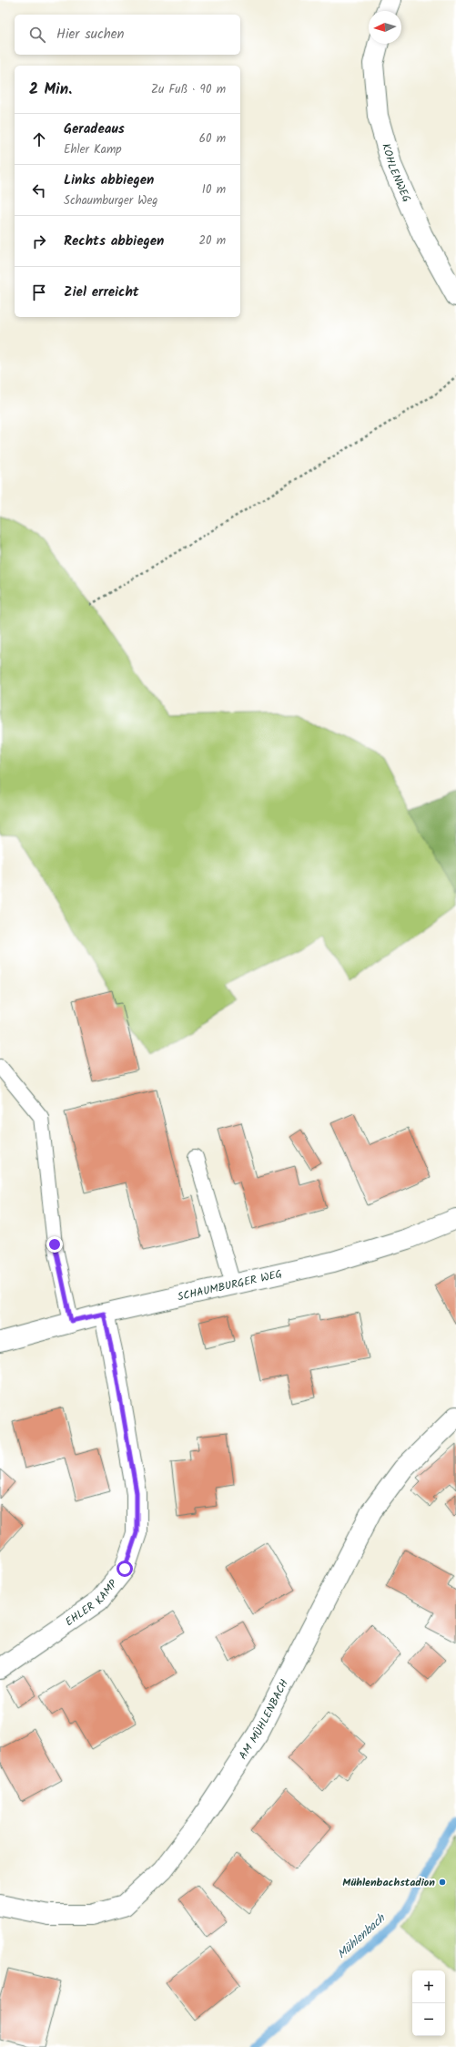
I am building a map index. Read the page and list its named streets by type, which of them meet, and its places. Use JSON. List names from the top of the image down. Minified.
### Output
{"streets":{"street":["KOHLENWEG","SCHAUMBURGER WEG","EHLER KAMP","AM MÜHLENBACH"]},"crossings":[["SCHAUMBURGER WEG","EHLER KAMP"]],"water":["Mühlenbach"],"places":["Mühlenbachstadion"],"north":"left","page":{"search":"Hier suchen","heading":["2 Min.","Zu Fuß · 90 m"],"list":[["Geradeaus","Ehler Kamp","60 m"],["Links abbiegen","Schaumburger Weg","10 m"],["Rechts abbiegen","20 m"],"Ziel erreicht"],"map_buttons":["+","−"]}}
